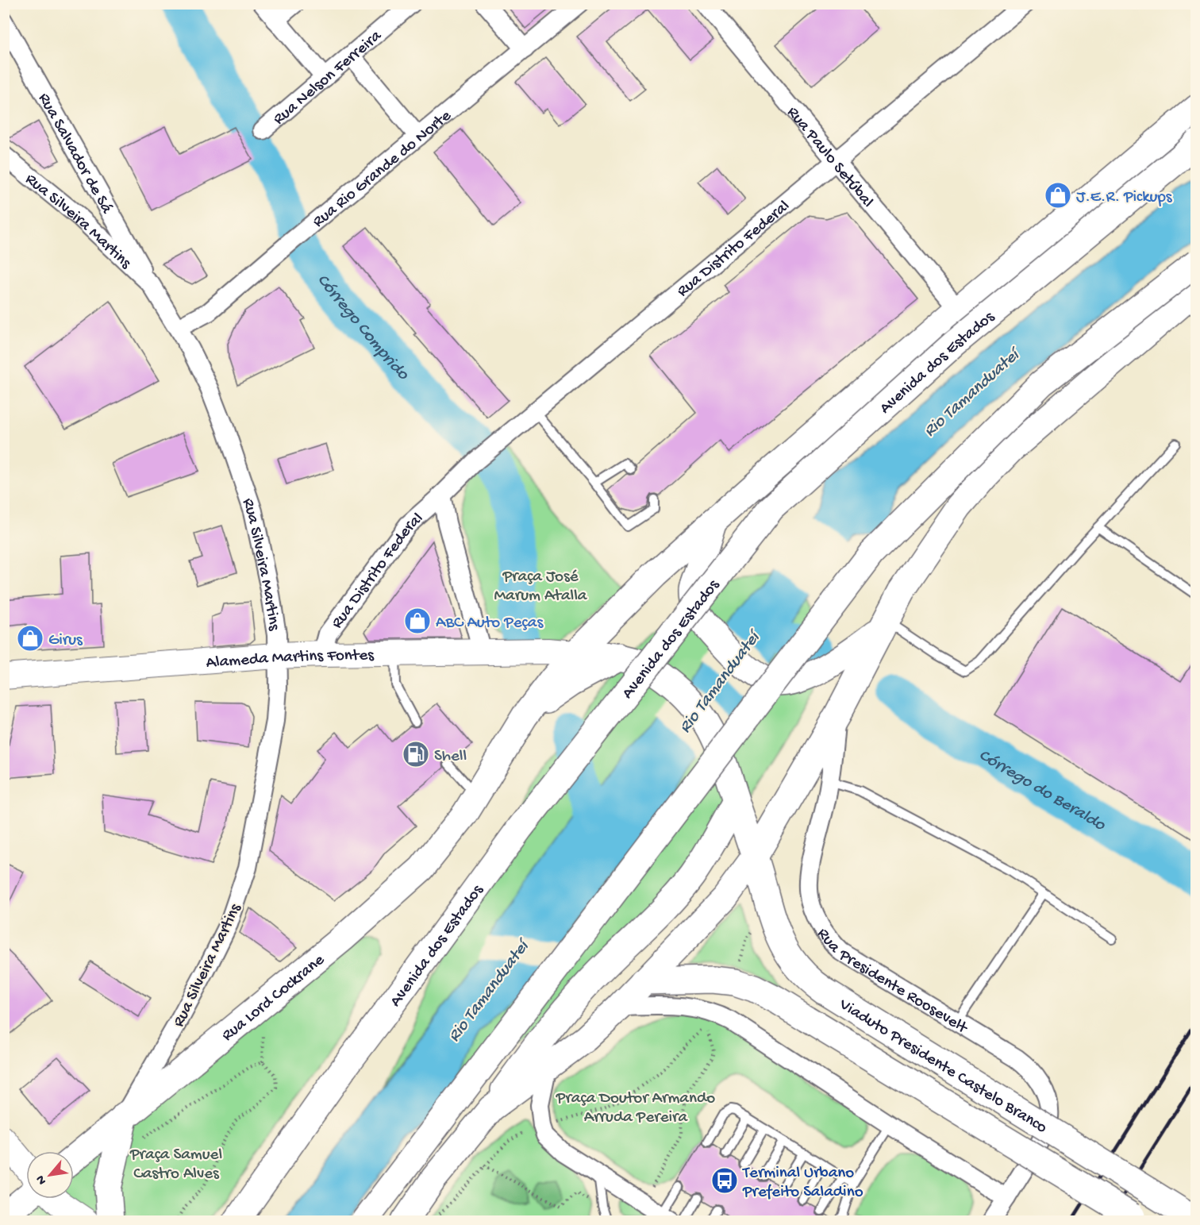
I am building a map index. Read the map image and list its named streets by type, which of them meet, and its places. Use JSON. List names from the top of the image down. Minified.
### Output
{"streets":{"highway":["Avenida dos Estados","Rua Lord Cockrane","Viaduto Presidente Castelo Branco"],"main road":["Alameda Martins Fontes"],"street":["Rua Nelson Ferreira","Rua Salvador de Sá","Rua Paulo Setúbal","Rua Rio Grande do Norte","Rua Silveira Martins","Rua Distrito Federal","Rua Presidente Roosevelt"]},"crossings":[["Rua Salvador de Sá","Rua Silveira Martins"],["Rua Paulo Setúbal","Rua Distrito Federal"],["Rua Paulo Setúbal","Avenida dos Estados"],["Rua Rio Grande do Norte","Rua Silveira Martins"],["Rua Silveira Martins","Alameda Martins Fontes"],["Rua Silveira Martins","Rua Lord Cockrane"],["Rua Distrito Federal","Alameda Martins Fontes"],["Avenida dos Estados","Alameda Martins Fontes"],["Avenida dos Estados","Rua Lord Cockrane"],["Avenida dos Estados","Viaduto Presidente Castelo Branco"],["Alameda Martins Fontes","Viaduto Presidente Castelo Branco"]],"water":["Córrego Comprido","Rio Tamanduateí","Córrego do Beraldo"],"parks":["Praça José Marum Atalla","Praça Doutor Armando Arruda Pereira","Praça Samuel Castro Alves"],"places":{"shop":["J.E.R. Pickups","ABC Auto Peças","Girus"],"fuel station":["Shell"],"bus stop":["Terminal Urbano Prefeito Saladino"]},"north":"bottom left"}
